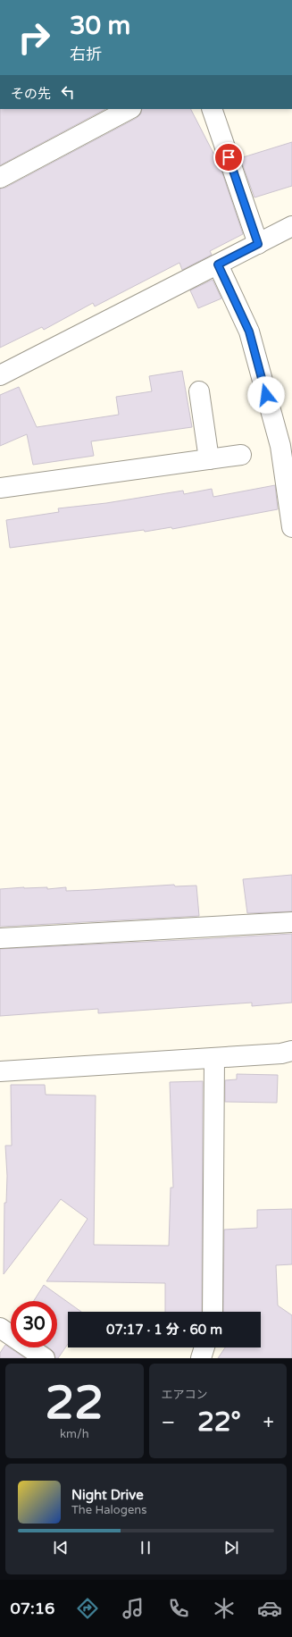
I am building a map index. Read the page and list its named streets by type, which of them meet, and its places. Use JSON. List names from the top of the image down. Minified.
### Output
{"page":{"turn":["30 m","右折"],"then":"その先","limit":"30","trip":"07:17 · 1 分 · 60 m","tile":[["22","km/h"],"エアコン"],"heat":["−","22°","+"],"song":["Night Drive","The Halogens"],"tabs":"07:16"}}
